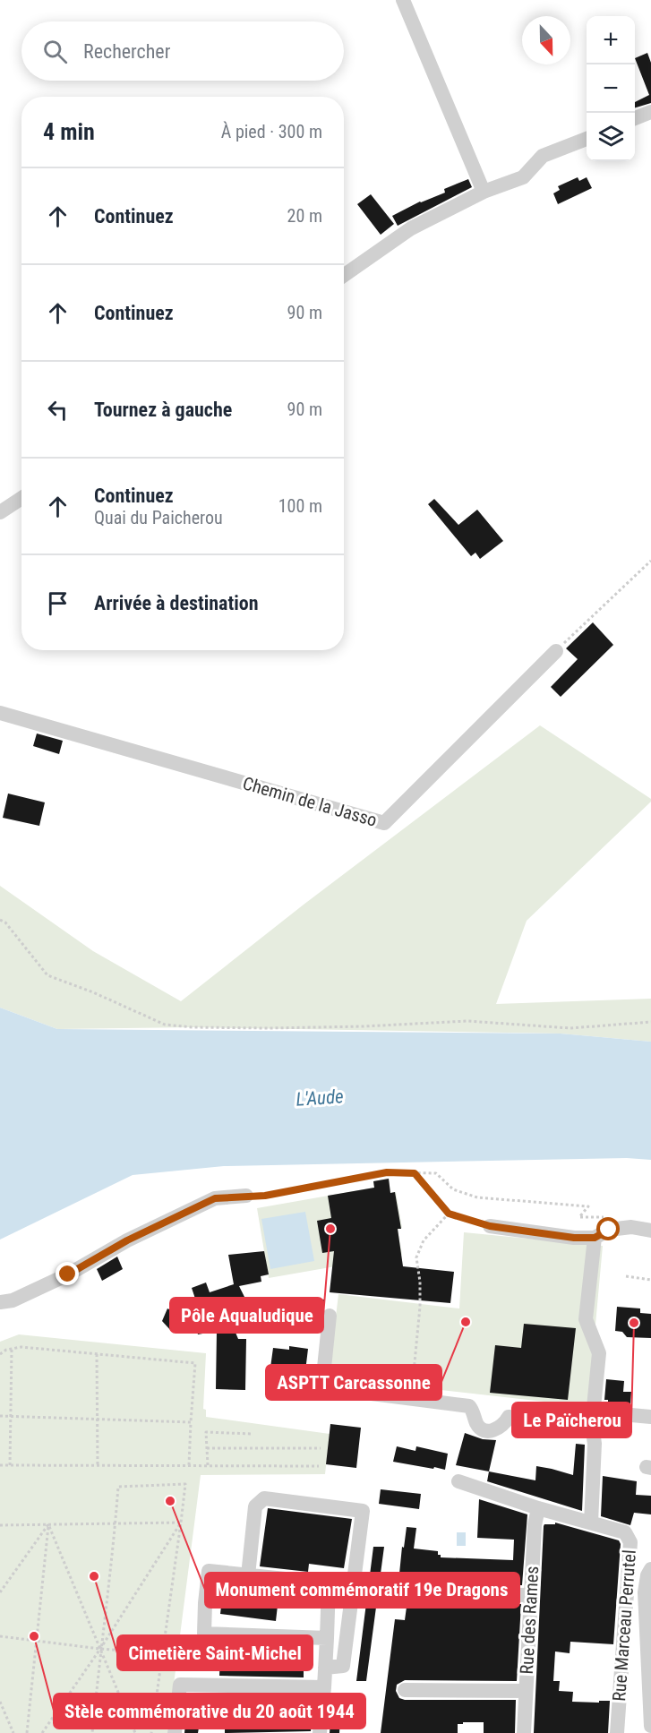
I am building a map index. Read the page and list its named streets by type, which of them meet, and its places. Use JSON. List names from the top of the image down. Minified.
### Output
{"streets":{"street":["Chemin de la Jasso","Rue des Rames","Rue Marceau Perrutel"]},"crossings":[["Rue des Rames","Rue Marceau Perrutel"]],"water":["L'Aude"],"places":["Pôle Aqualudique","ASPTT Carcassonne","Le Païcherou","Monument commémoratif 19e Dragons","Cimetière Saint-Michel","Stèle commémorative du 20 août 1944"],"north":"bottom","page":{"map_buttons":["+","−"],"search":"Rechercher","heading":["4 min","À pied · 300 m"],"list":[["Continuez","20 m"],["Continuez","90 m"],["Tournez à gauche","90 m"],["Continuez","Quai du Paicherou","100 m"],"Arrivée à destination"]}}
